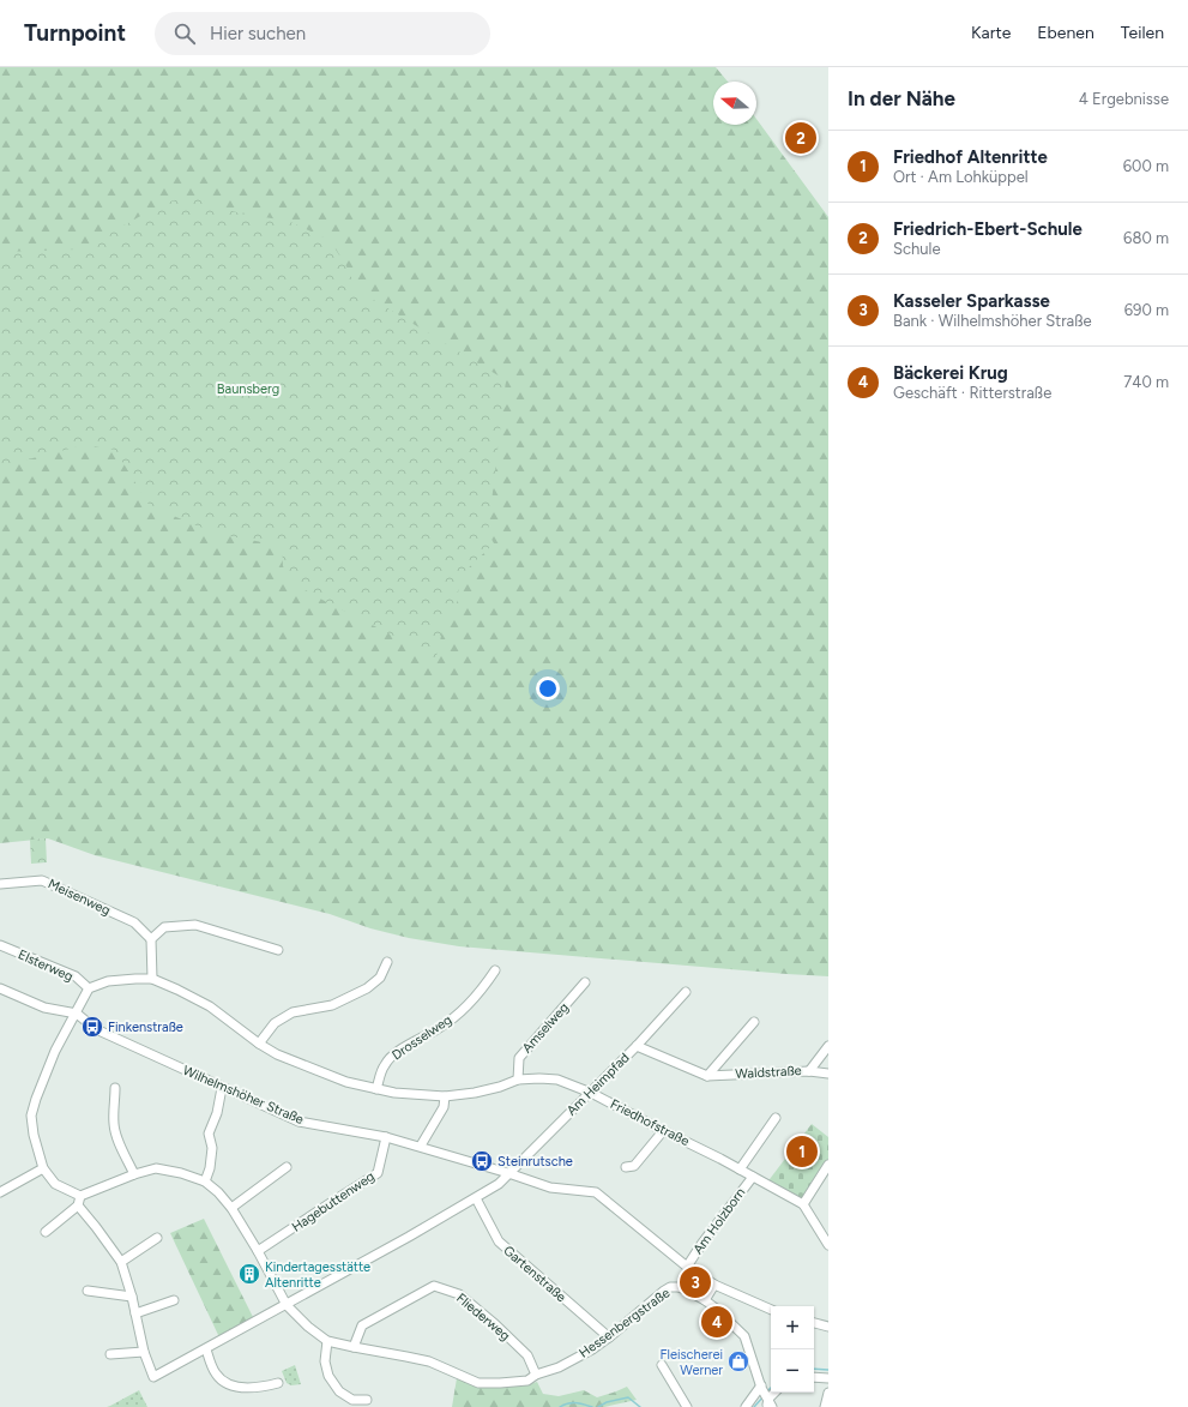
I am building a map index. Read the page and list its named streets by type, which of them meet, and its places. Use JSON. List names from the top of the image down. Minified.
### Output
{"streets":{"street":["Meisenweg","Elsterweg","Amselweg","Drosselweg","Waldstraße","Am Heimpfad","Wilhelmshöher Straße","Friedhofstraße","Hagebuttenweg","Am Holzborn","Gartenstraße","Fliederweg","Hessenbergstraße"]},"crossings":[["Amselweg","Friedhofstraße"],["Waldstraße","Am Heimpfad"],["Am Heimpfad","Wilhelmshöher Straße"],["Am Heimpfad","Friedhofstraße"],["Wilhelmshöher Straße","Hagebuttenweg"],["Wilhelmshöher Straße","Am Holzborn"],["Friedhofstraße","Am Holzborn"],["Hagebuttenweg","Hessenbergstraße"],["Gartenstraße","Hessenbergstraße"],["Fliederweg","Hessenbergstraße"]],"parks":["Baunsberg"],"places":{"bus stop":["Finkenstraße","Steinrutsche"],"building":["Kindertagesstätte Altenritte"],"shop":["Fleischerei Werner"]},"north":"left","page":{"header":"Turnpoint","search":"Hier suchen","nav":["Karte","Ebenen","Teilen"],"heading":["In der Nähe","4 Ergebnisse"],"pins":["2","1","3","4"],"list":[{"mark":"1","name":"Friedhof Altenritte","note":"Ort · Am Lohküppel","value":"600 m"},{"mark":"2","name":"Friedrich-Ebert-Schule","note":"Schule","value":"680 m"},{"mark":"3","name":"Kasseler Sparkasse","note":"Bank · Wilhelmshöher Straße","value":"690 m"},{"mark":"4","name":"Bäckerei Krug","note":"Geschäft · Ritterstraße","value":"740 m"}],"map_buttons":["+","−"]}}
